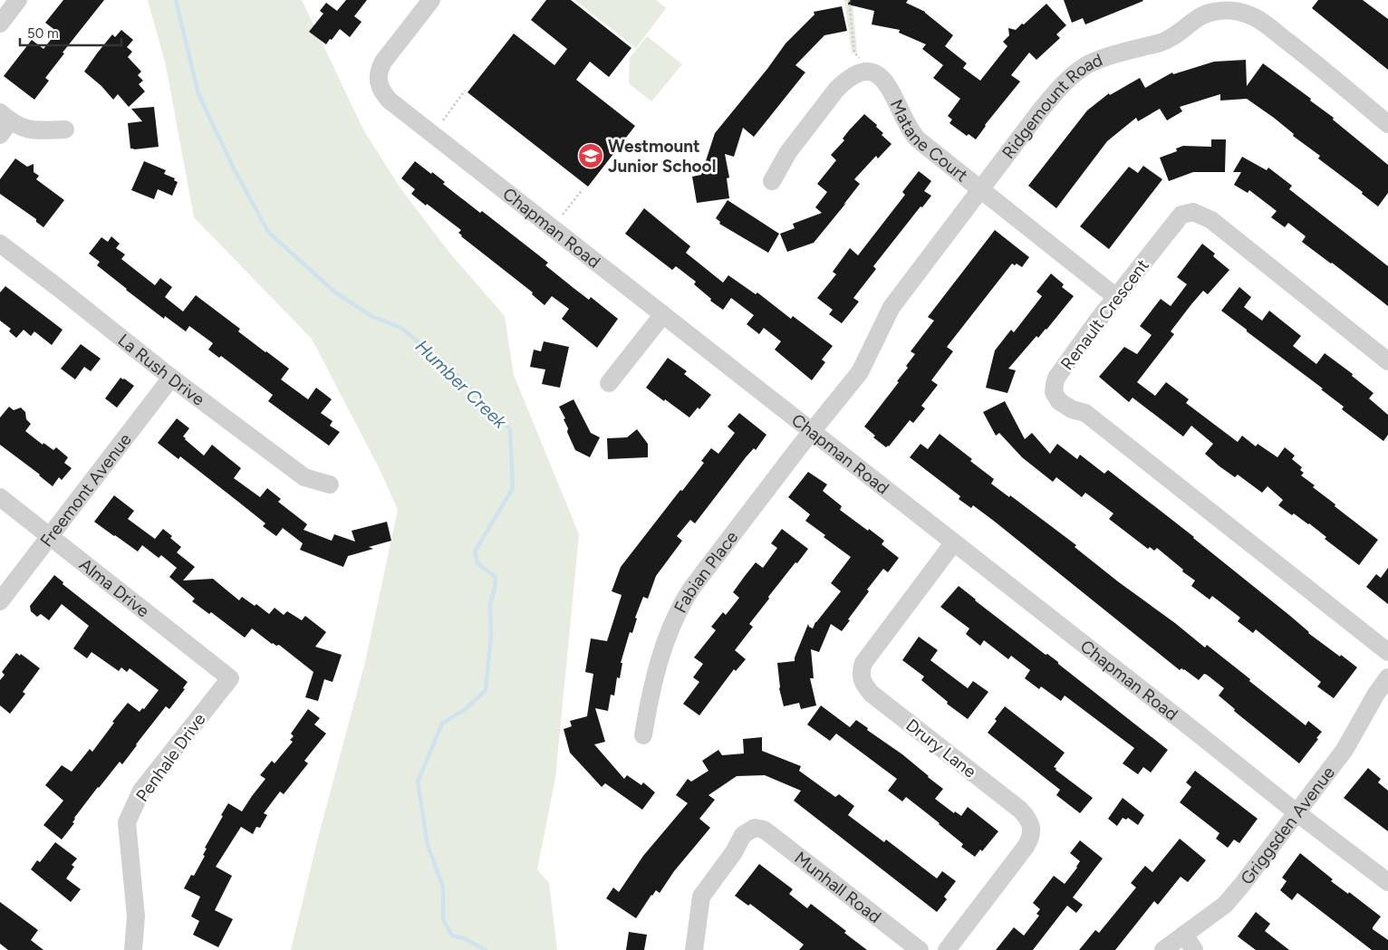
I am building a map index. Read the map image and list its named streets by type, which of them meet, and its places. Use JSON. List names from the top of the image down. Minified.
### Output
{"streets":{"street":["Ridgemount Road","Matane Court","Chapman Road","Renault Crescent","La Rush Drive","Freemont Avenue","Fabian Place","Alma Drive","Drury Lane","Penhale Drive","Griggsden Avenue","Munhall Road"]},"crossings":[["Ridgemount Road","Matane Court"],["Ridgemount Road","Chapman Road"],["Ridgemount Road","Fabian Place"],["Matane Court","Renault Crescent"],["Chapman Road","Fabian Place"],["Chapman Road","Drury Lane"],["Chapman Road","Griggsden Avenue"],["La Rush Drive","Freemont Avenue"],["Freemont Avenue","Alma Drive"],["Alma Drive","Penhale Drive"]],"water":["Humber Creek"],"places":{"school or university":["Westmount Junior School"]},"scale_bar":"50 m"}
